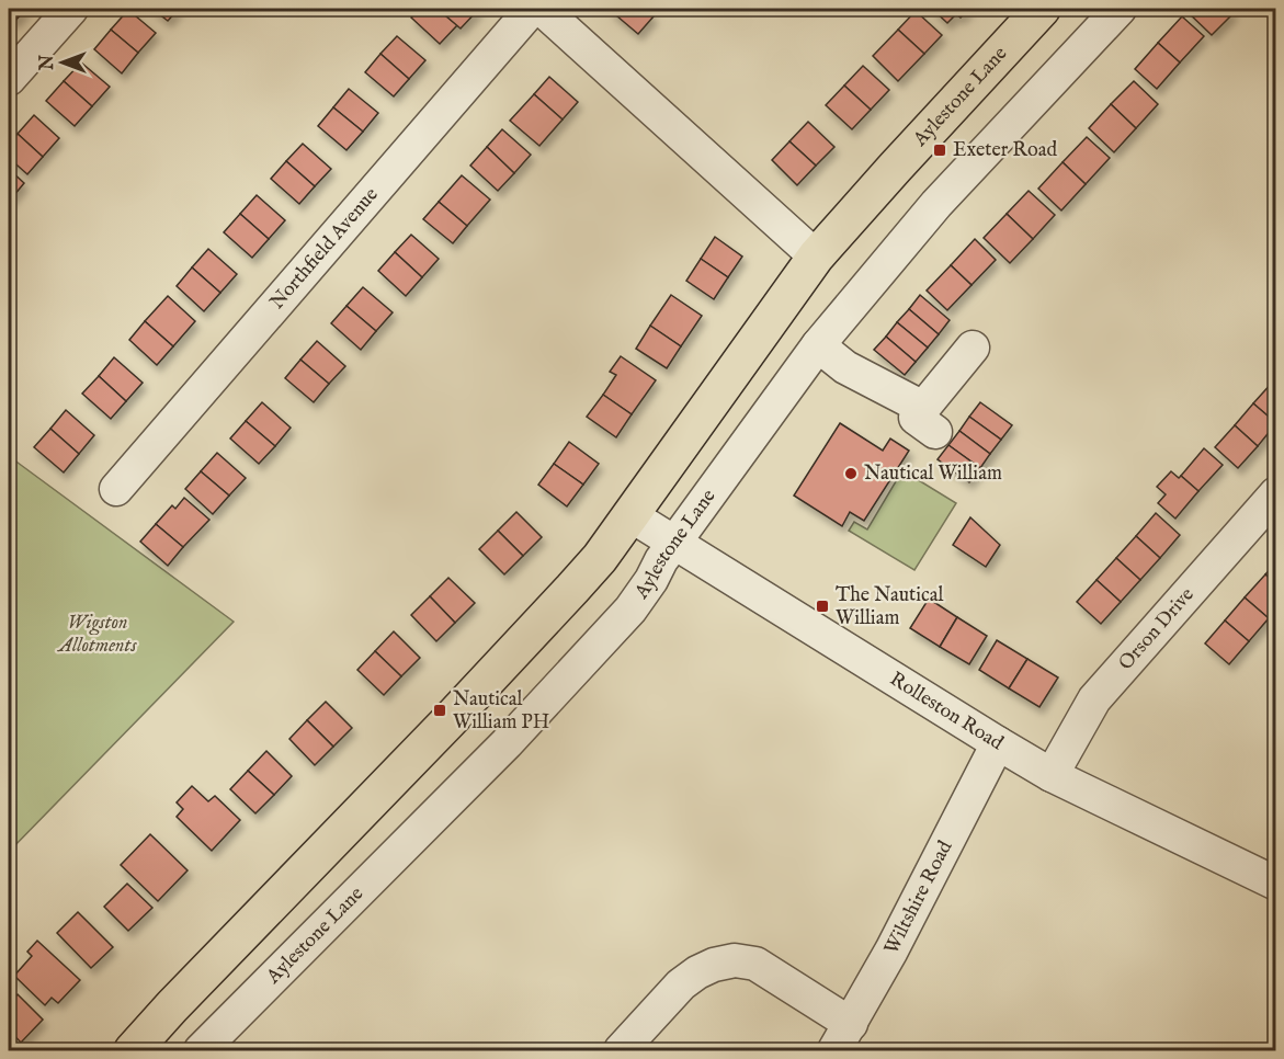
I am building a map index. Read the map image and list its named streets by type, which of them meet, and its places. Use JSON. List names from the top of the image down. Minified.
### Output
{"streets":{"main road":["Aylestone Lane"],"street":["Northfield Avenue","Orson Drive","Rolleston Road","Wiltshire Road"]},"crossings":[["Aylestone Lane","Rolleston Road"],["Orson Drive","Rolleston Road"],["Rolleston Road","Wiltshire Road"]],"parks":["Wigston Allotments"],"places":{"transit":["Exeter Road","The Nautical William","Nautical William PH"],"other":["Nautical William"]},"north":"left"}
